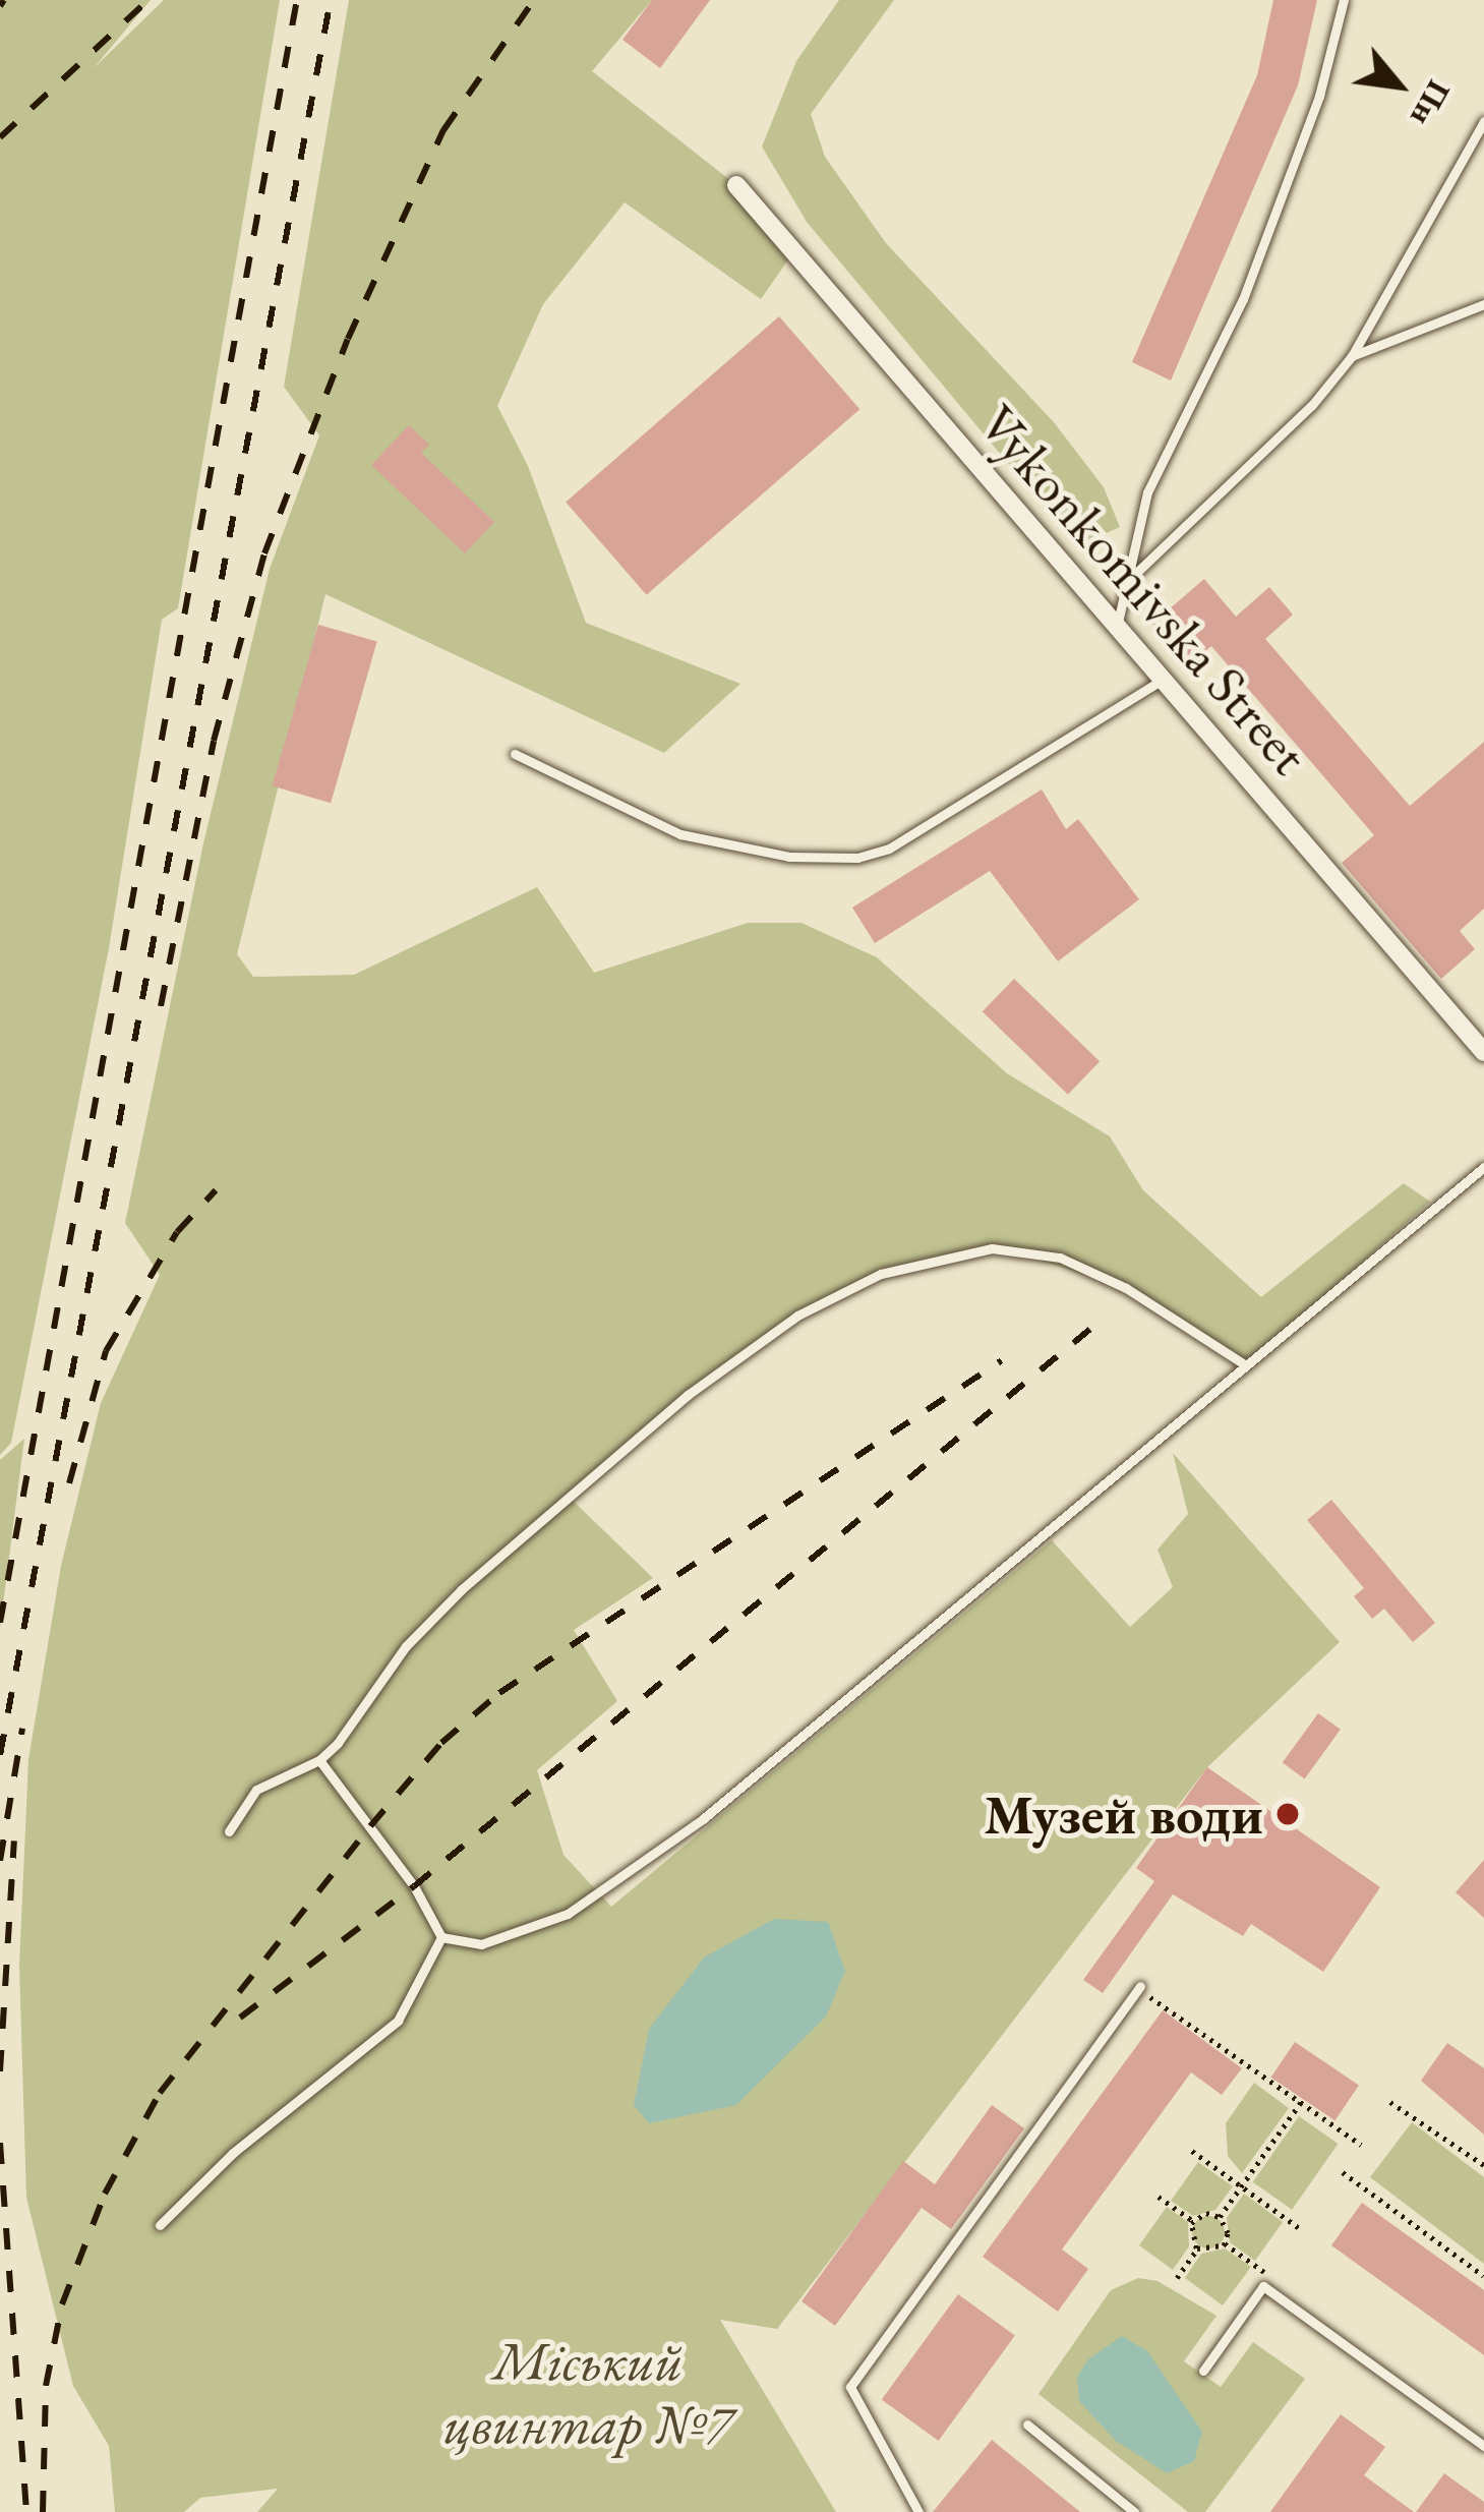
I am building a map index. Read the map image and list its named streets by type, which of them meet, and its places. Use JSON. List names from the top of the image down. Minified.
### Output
{"streets":{"street":["Vykonkomivska Street"]},"parks":["Міський цвинтар №7"],"places":["Музей води"],"north":"bottom right"}
